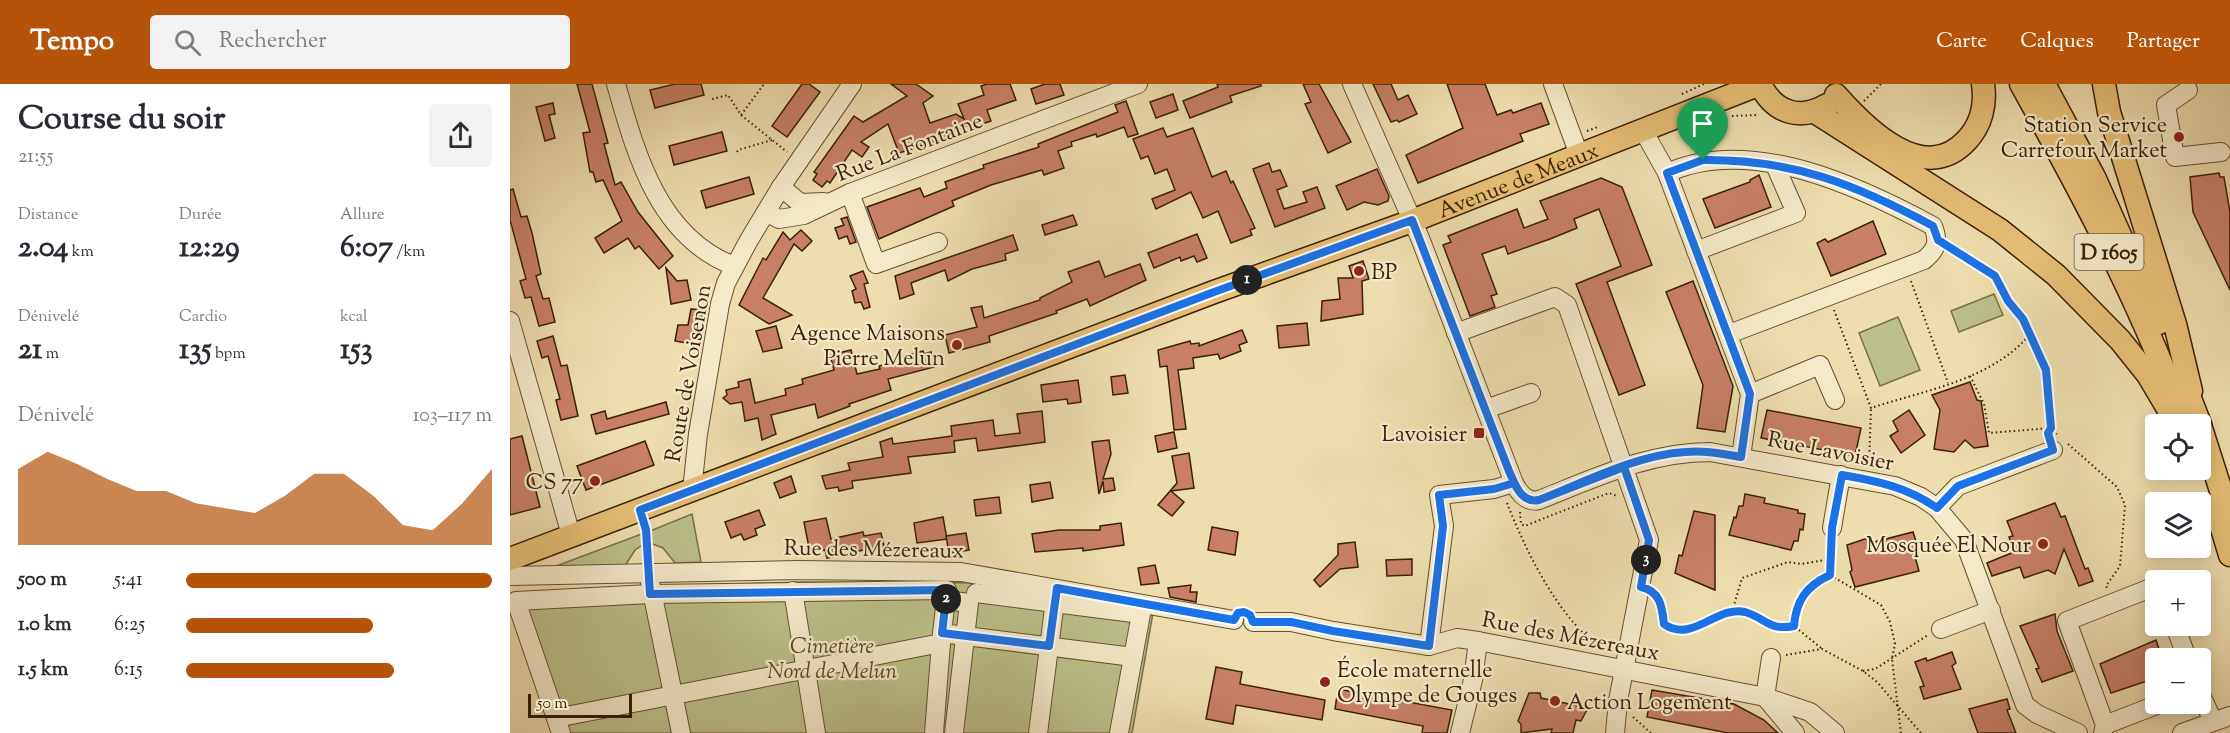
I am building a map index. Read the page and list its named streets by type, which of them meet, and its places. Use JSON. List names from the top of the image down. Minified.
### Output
{"streets":{"main road":["Avenue de Meaux","D 1605"],"street":["Rue La Fontaine","Route de Voisenon","Rue Lavoisier","Rue des Mézereaux"]},"crossings":[["Rue La Fontaine","Route de Voisenon"],["Avenue de Meaux","Route de Voisenon"]],"parks":["Cimetière Nord de Melun"],"places":{"other":["Station Service Carrefour Market","BP","Agence Maisons Pierre Melun","CS 77","Mosquée El Nour","École maternelle Olympe de Gouges","Action Logement"],"transit":["Lavoisier"]},"scale_bar":"50 m","page":{"header":"Tempo","search":"Rechercher","nav":["Carte","Calques","Partager"],"heading":["Course du soir","21:55"],"stats":[["Distance","2.04 km"],["Durée","12:29"],["Allure","6:07 /km"],["Dénivelé","21 m"],["Cardio","135 bpm"],["kcal","153"]],"pins":["1","3","2"],"chart":["Dénivelé","103–117 m"],"map_buttons":["+","−"],"list":[{"name":"500 m","note":"5:41"},{"name":"1.0 km","note":"6:25"},{"name":"1.5 km","note":"6:15"}],"scale":"50 m"}}
